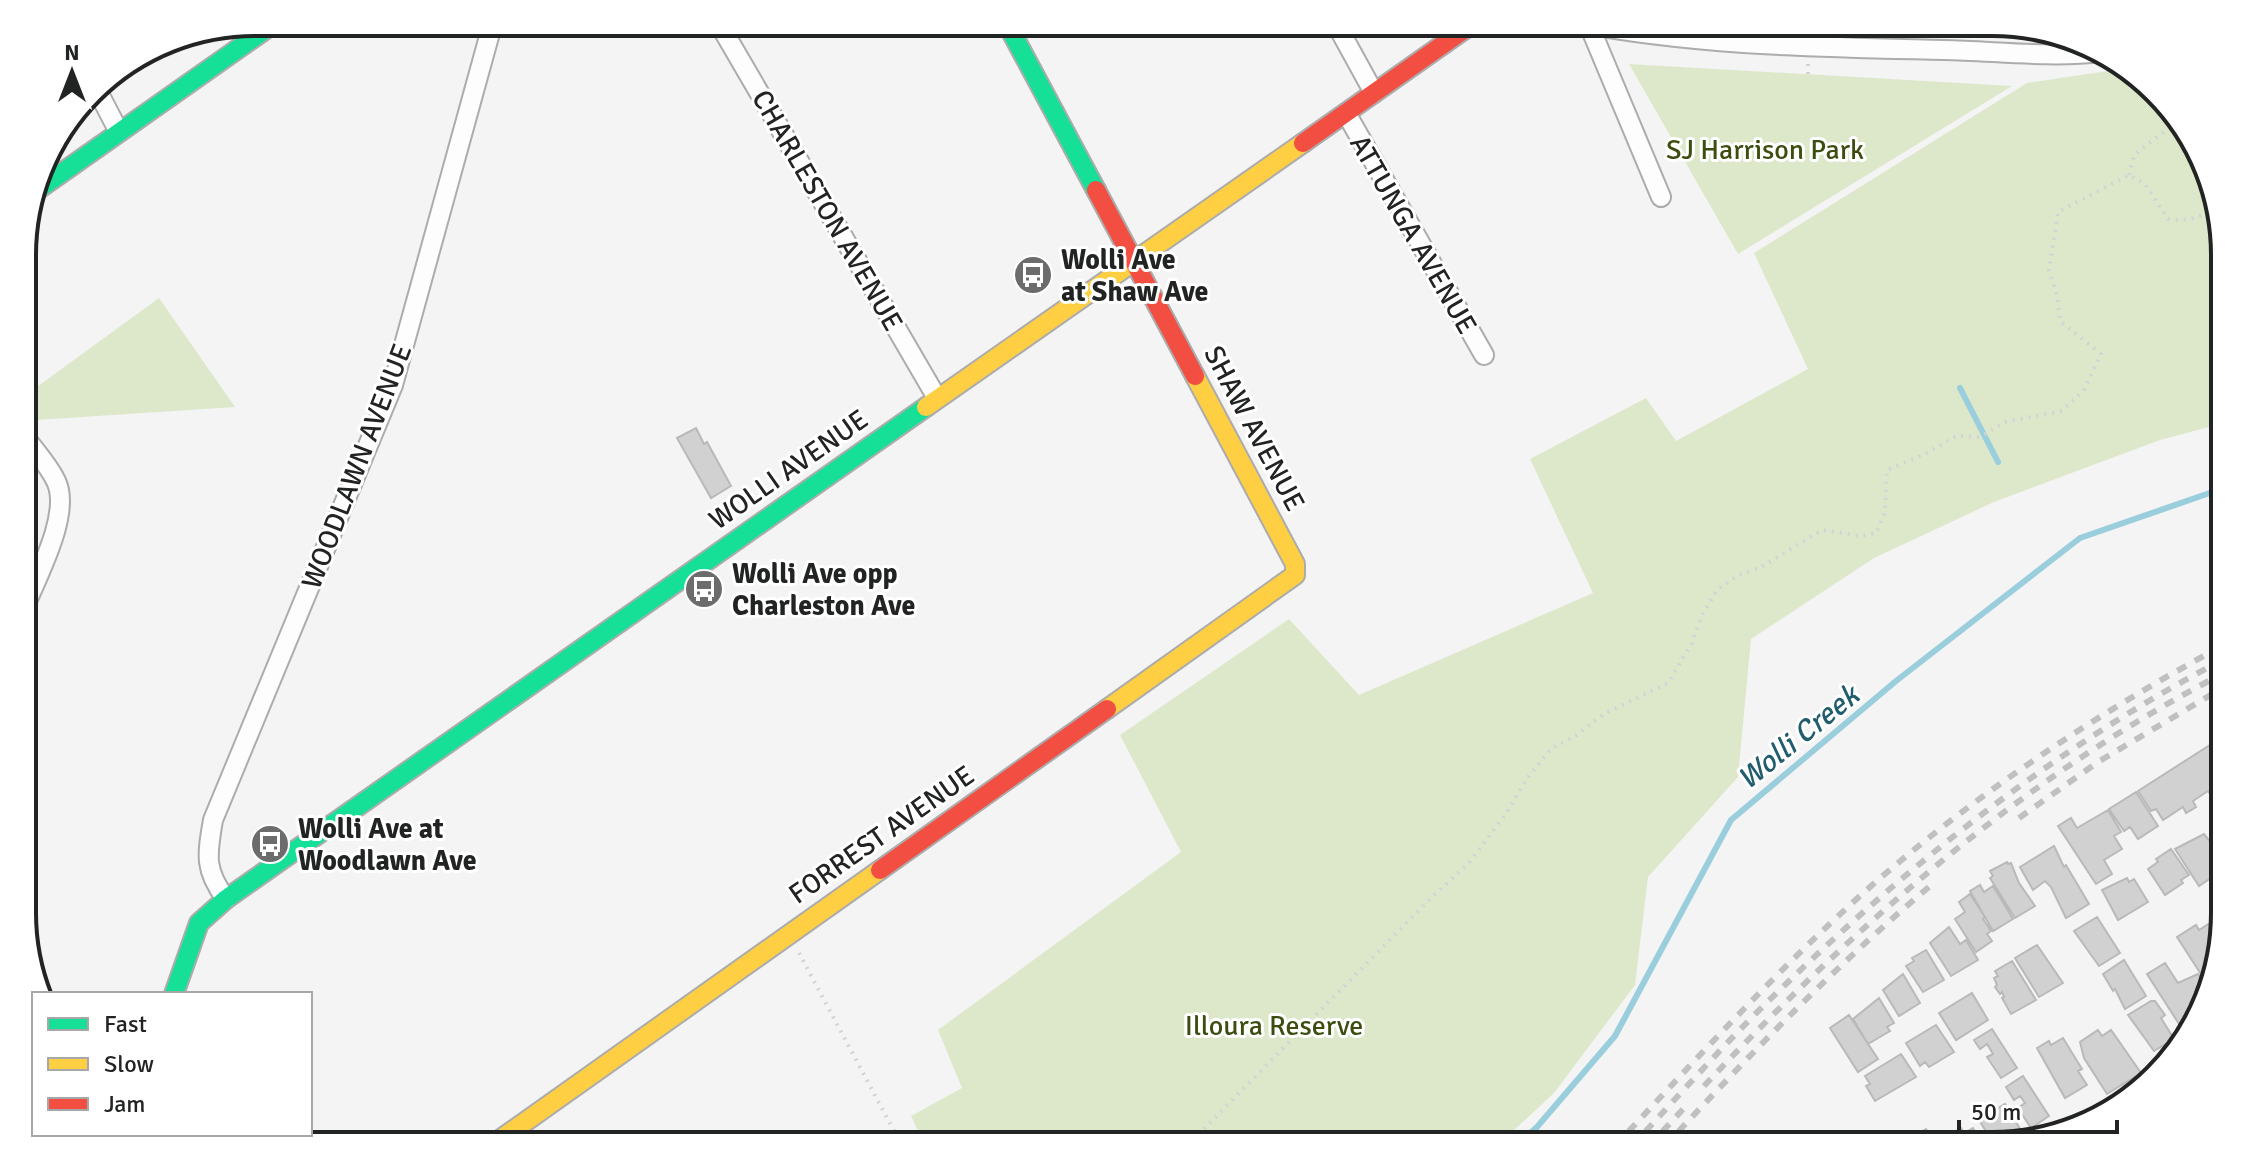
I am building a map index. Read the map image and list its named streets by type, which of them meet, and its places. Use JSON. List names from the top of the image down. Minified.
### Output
{"streets":{"street":["CHARLESTON AVENUE","ATTUNGA AVENUE","SHAW AVENUE","WOODLAWN AVENUE","WOLLI AVENUE","FORREST AVENUE"]},"crossings":[["CHARLESTON AVENUE","WOLLI AVENUE"],["ATTUNGA AVENUE","WOLLI AVENUE"],["SHAW AVENUE","WOLLI AVENUE"],["SHAW AVENUE","FORREST AVENUE"],["WOODLAWN AVENUE","WOLLI AVENUE"]],"water":["Wolli Creek"],"parks":["SJ Harrison Park","Illoura Reserve"],"places":{"bus stop":["Wolli Ave at Shaw Ave","Wolli Ave opp Charleston Ave","Wolli Ave at Woodlawn Ave"]},"legend":["Fast","Slow","Jam"],"scale_bar":"50 m","north":"top"}
